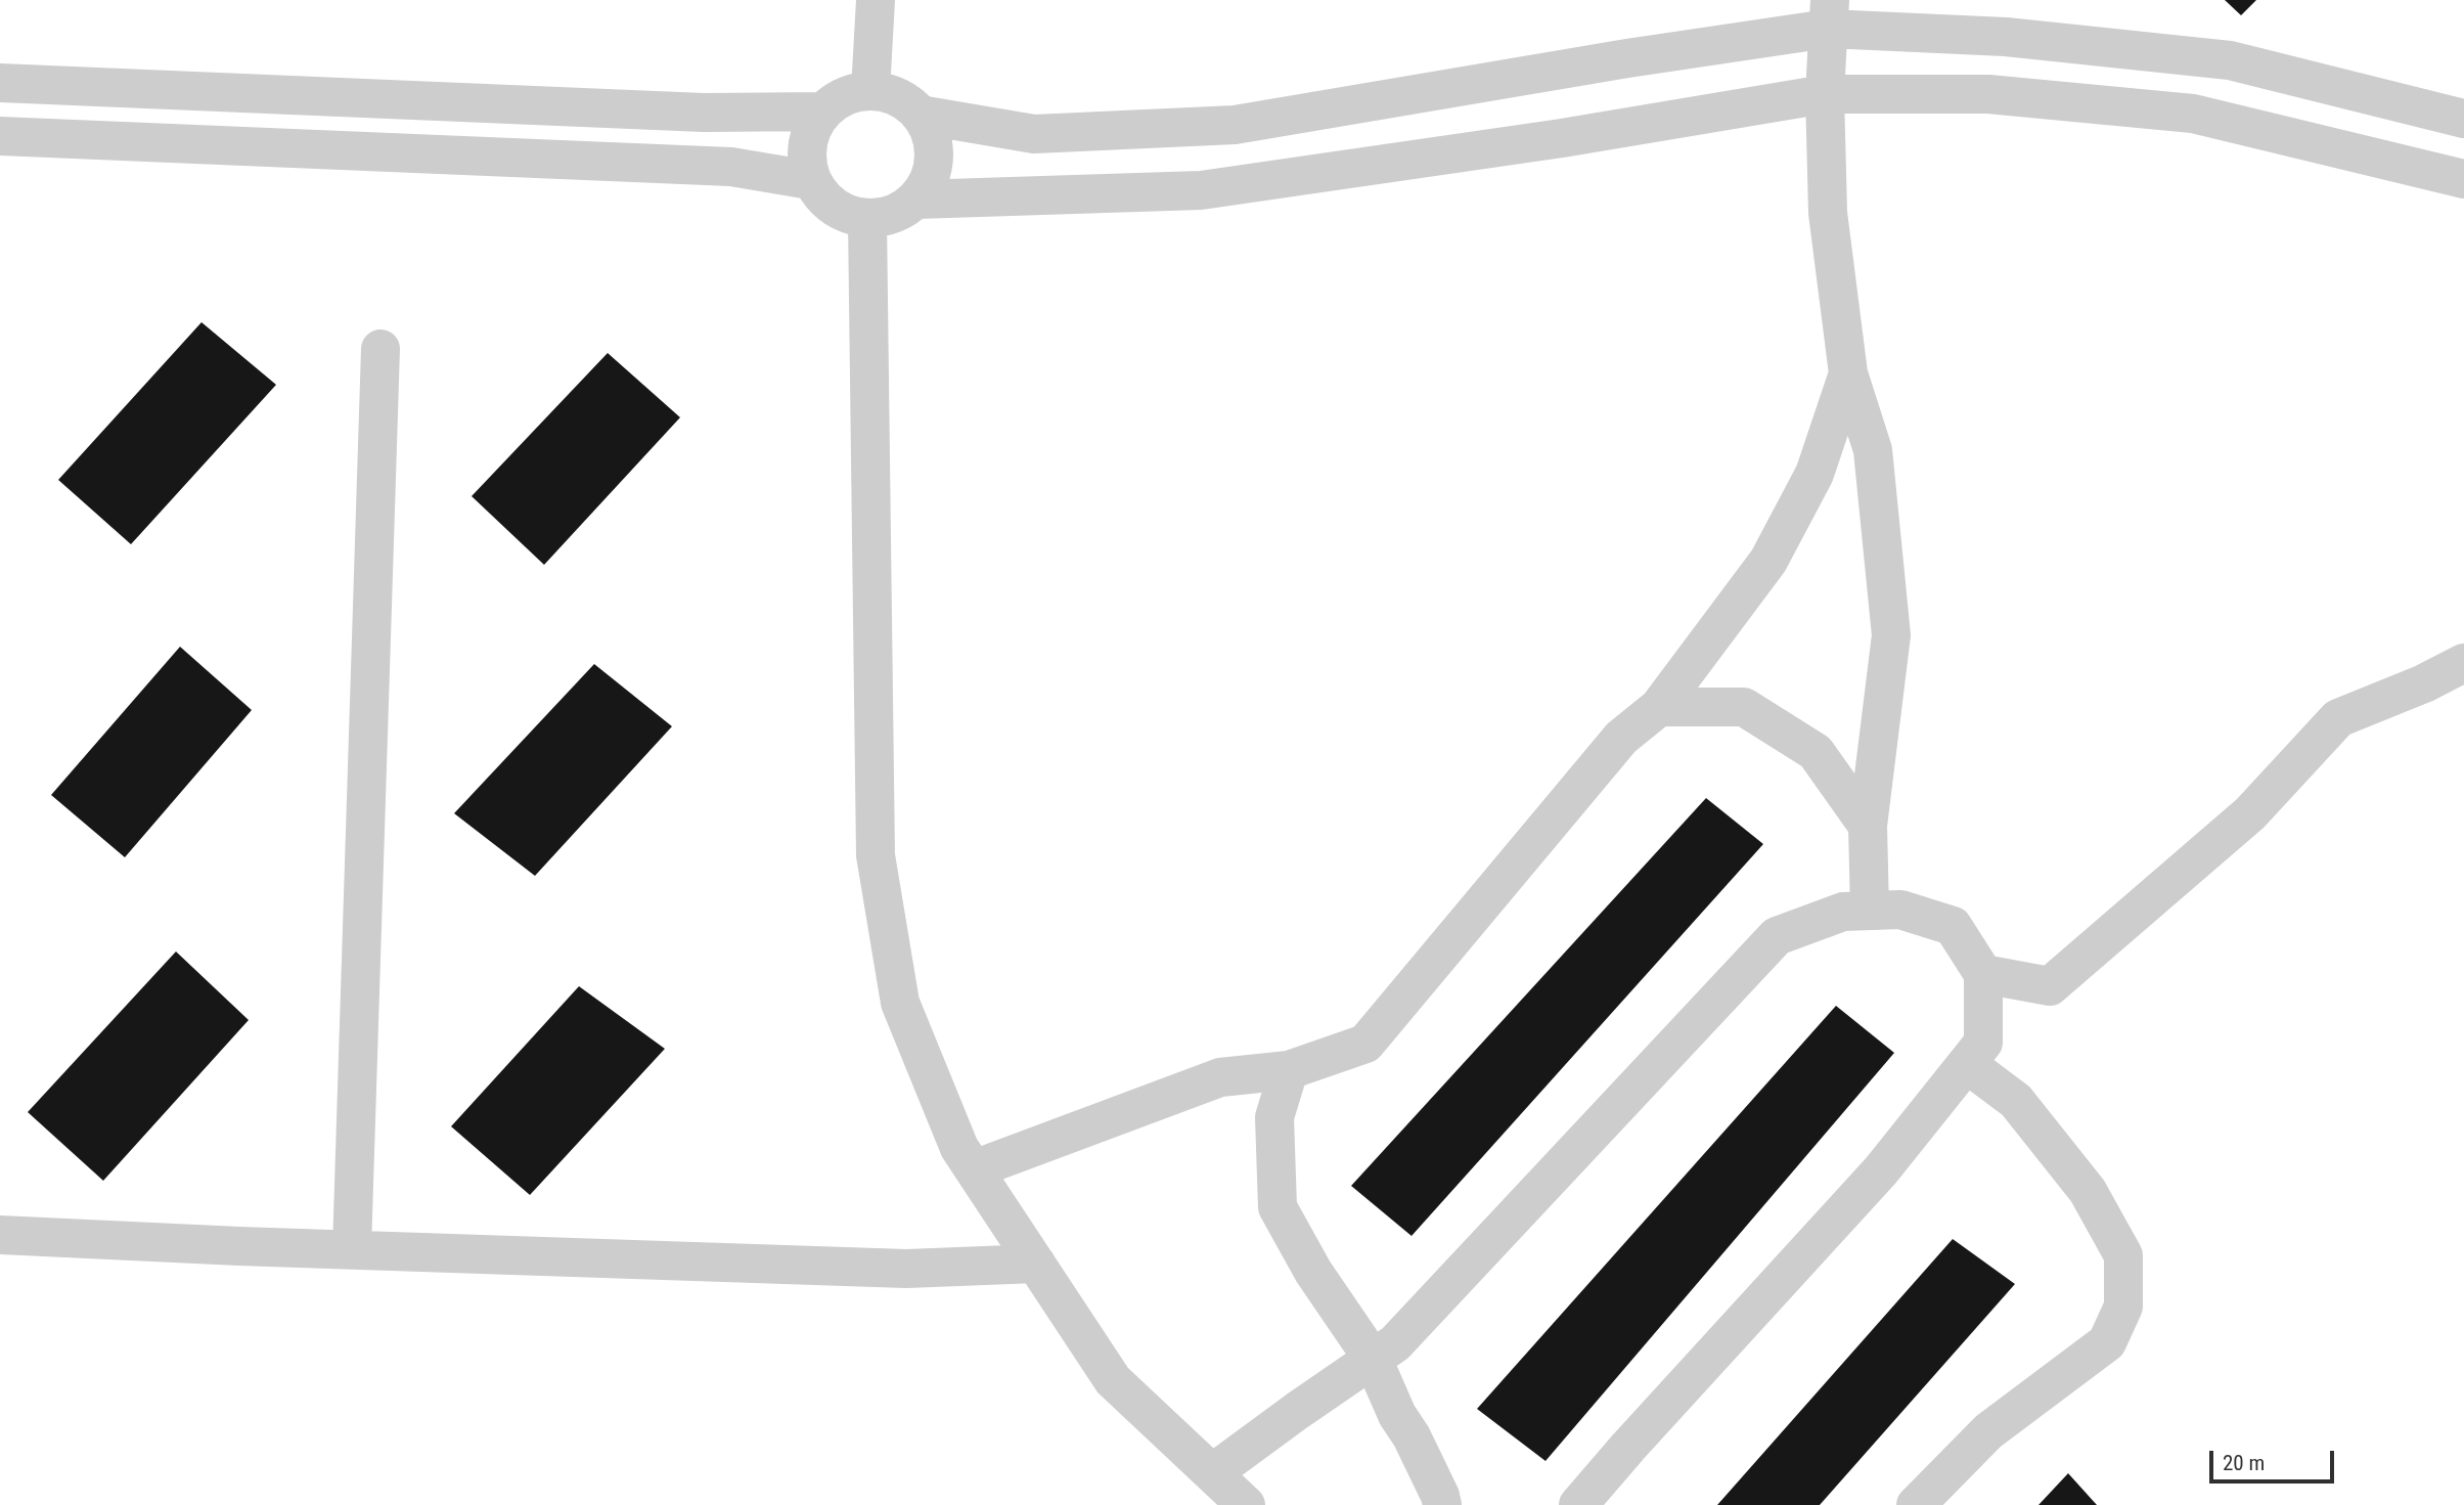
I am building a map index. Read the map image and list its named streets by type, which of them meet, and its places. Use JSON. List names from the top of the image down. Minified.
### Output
{"scale_bar":"20 m"}
